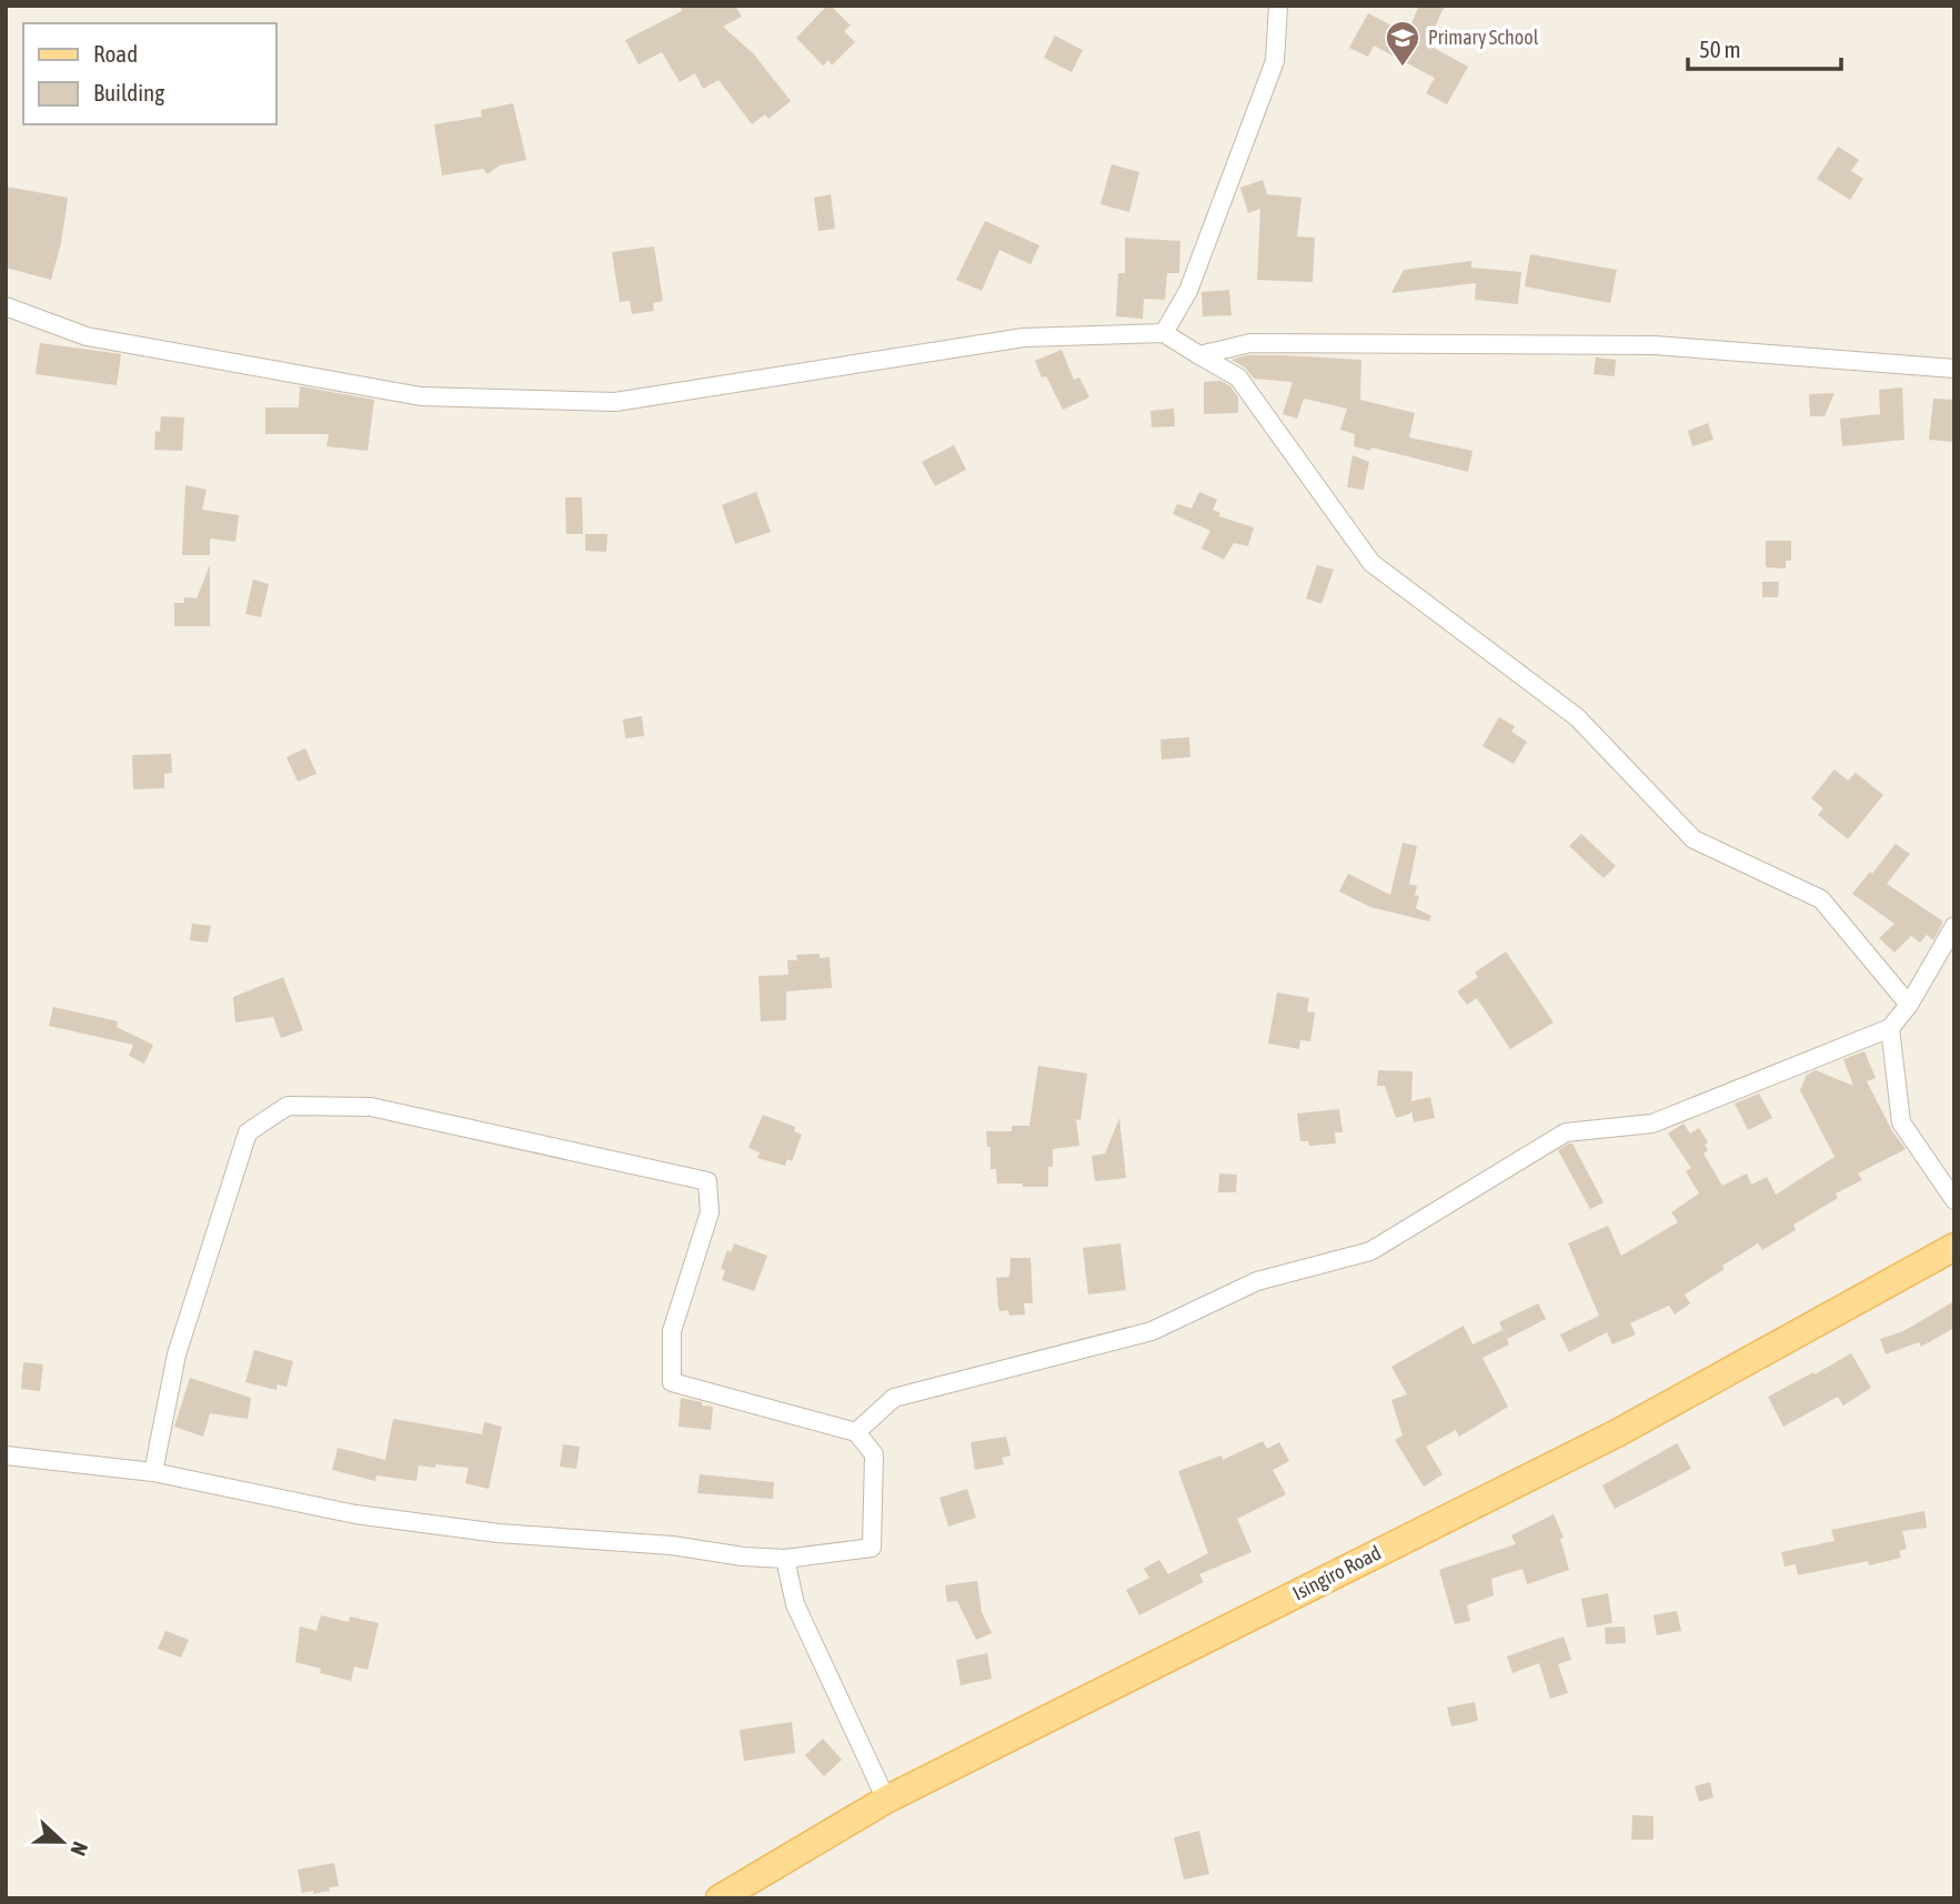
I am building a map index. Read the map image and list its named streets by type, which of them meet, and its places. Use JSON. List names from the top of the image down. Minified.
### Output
{"streets":{"main road":["Isingiro Road"]},"places":{"school or university":["Primary School"]},"legend":["Road","Building"],"scale_bar":"50 m","north":"right"}
